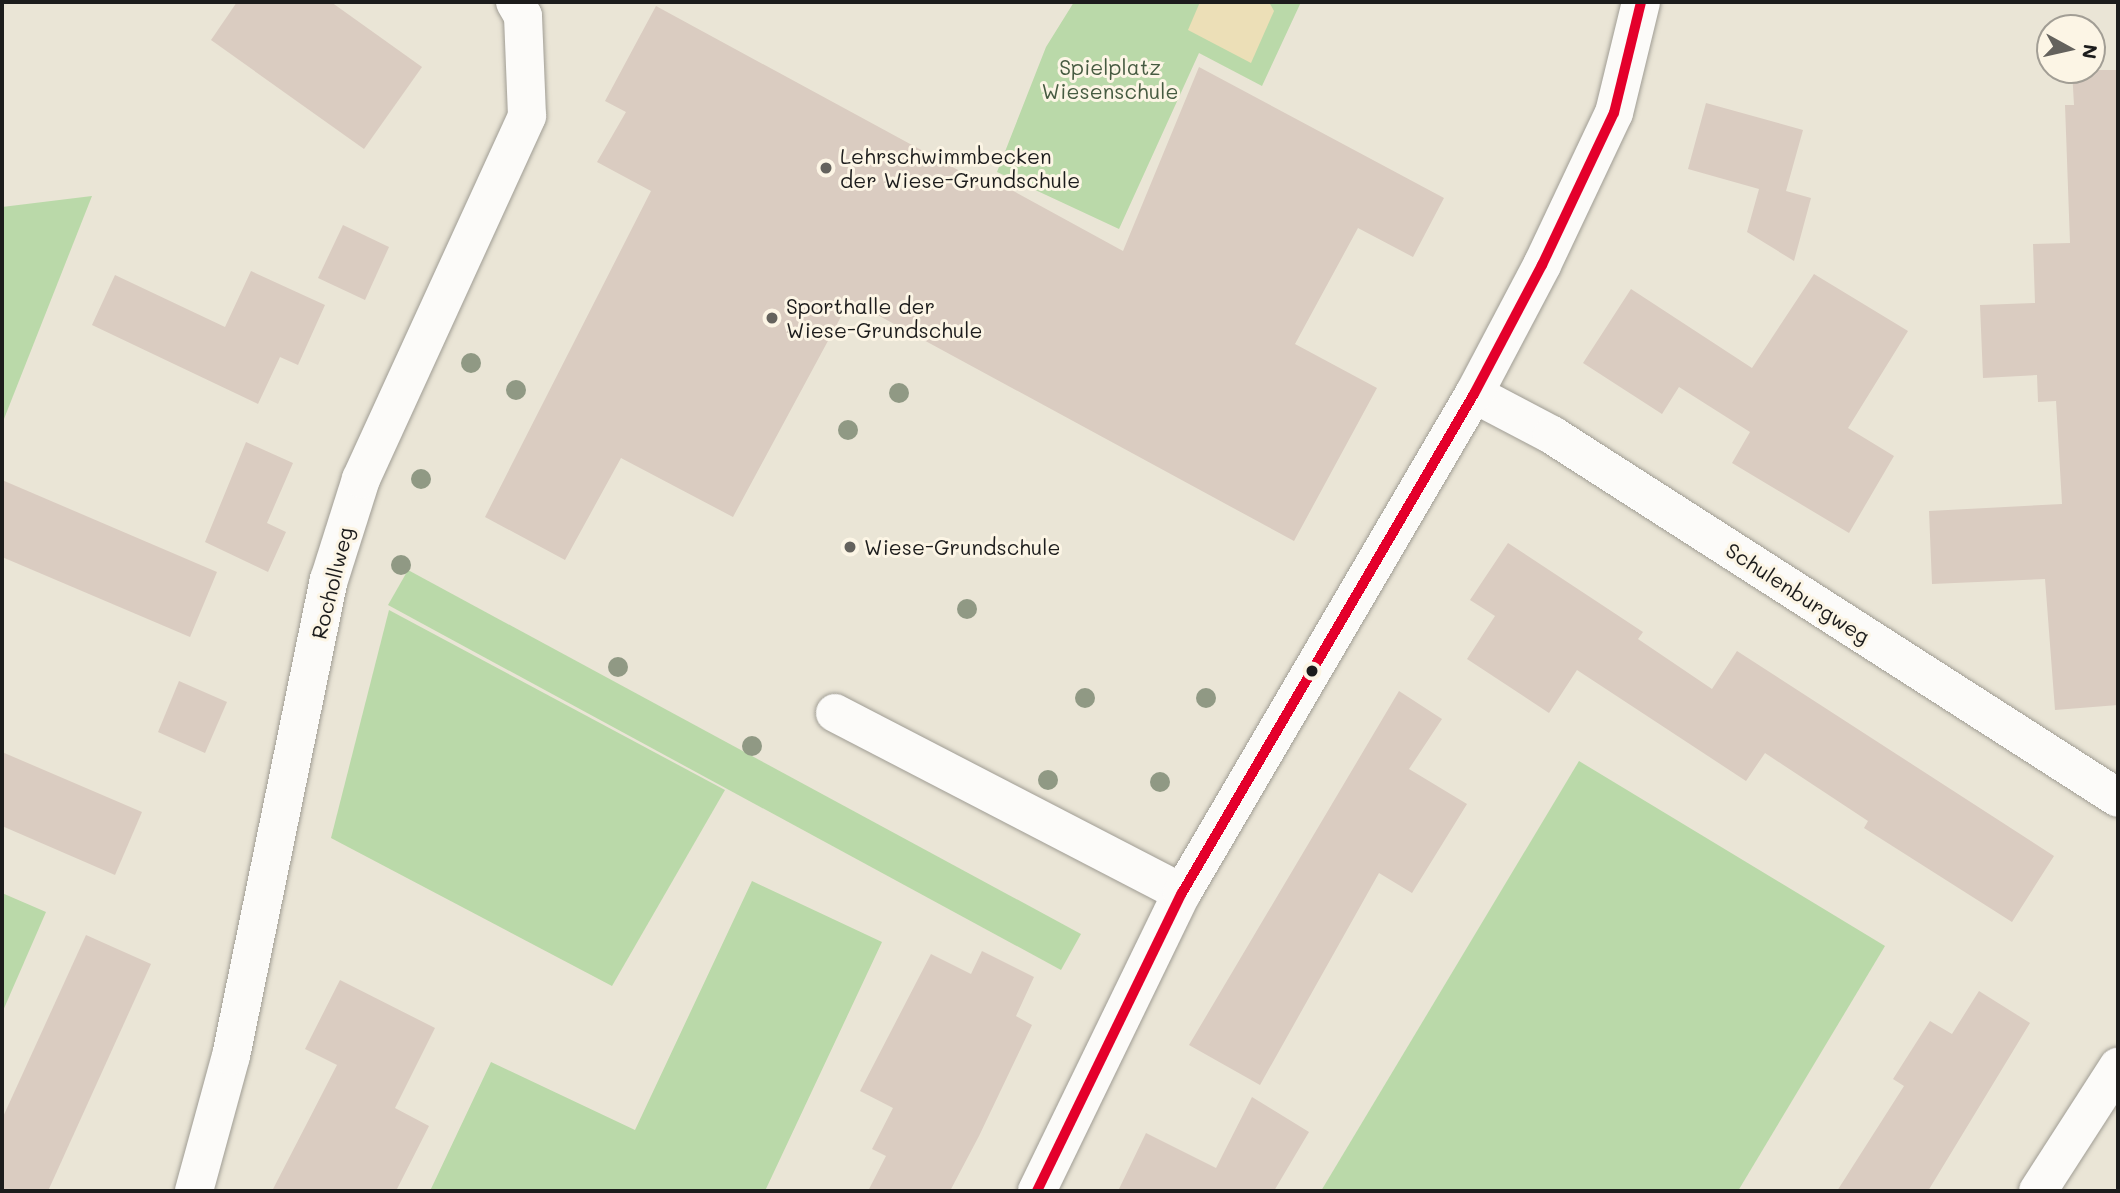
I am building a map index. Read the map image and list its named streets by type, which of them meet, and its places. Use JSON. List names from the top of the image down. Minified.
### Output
{"streets":{"street":["Rochollweg","Schulenburgweg"]},"parks":["Spielplatz Wiesenschule"],"places":["Lehrschwimmbecken der Wiese-Grundschule","Sporthalle der Wiese-Grundschule","Wiese-Grundschule"],"north":"right"}
